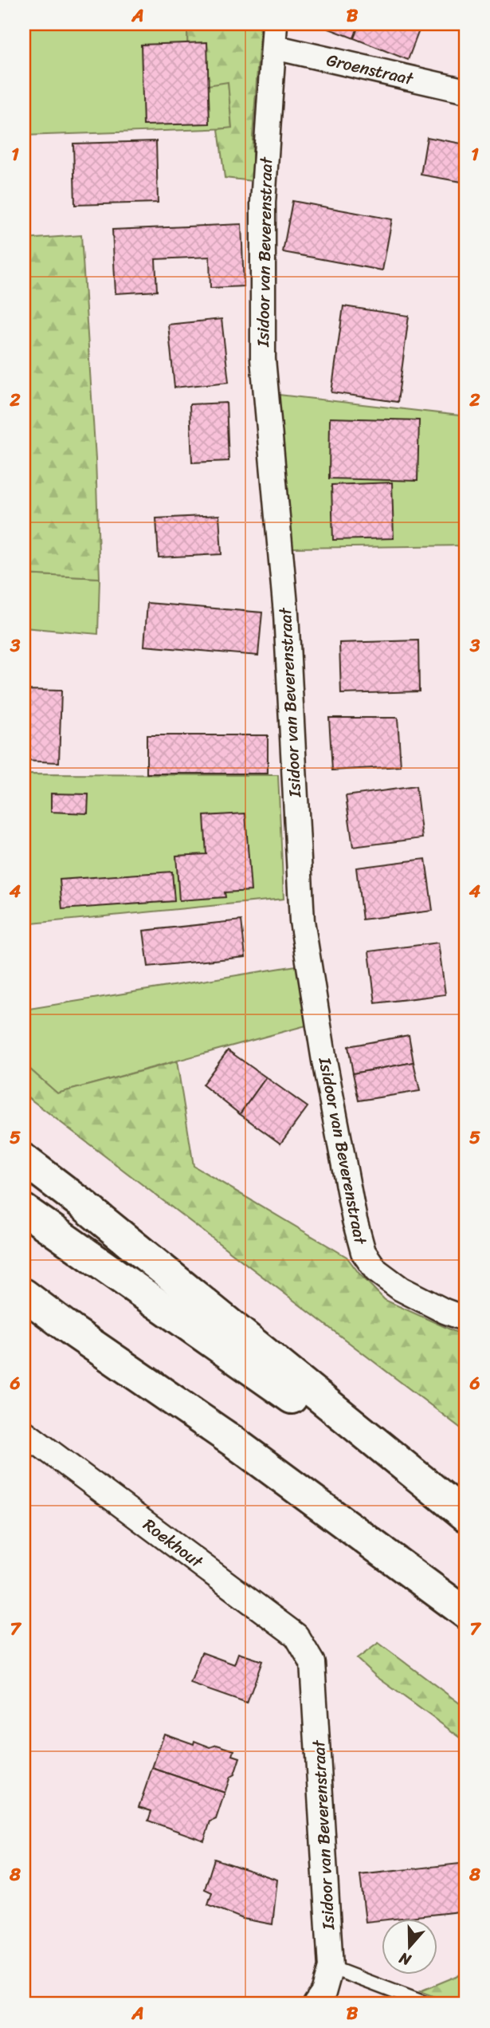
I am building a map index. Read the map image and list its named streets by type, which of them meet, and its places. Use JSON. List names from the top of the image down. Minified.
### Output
{"streets":{"street":["Groenstraat","Isidoor van Beverenstraat","Roekhout"]},"crossings":[["Groenstraat","Isidoor van Beverenstraat"],["Isidoor van Beverenstraat","Roekhout"]],"north":"bottom","grid":{"columns":["A","B"],"rows":["1","2","3","4","5","6","7","8"]}}
